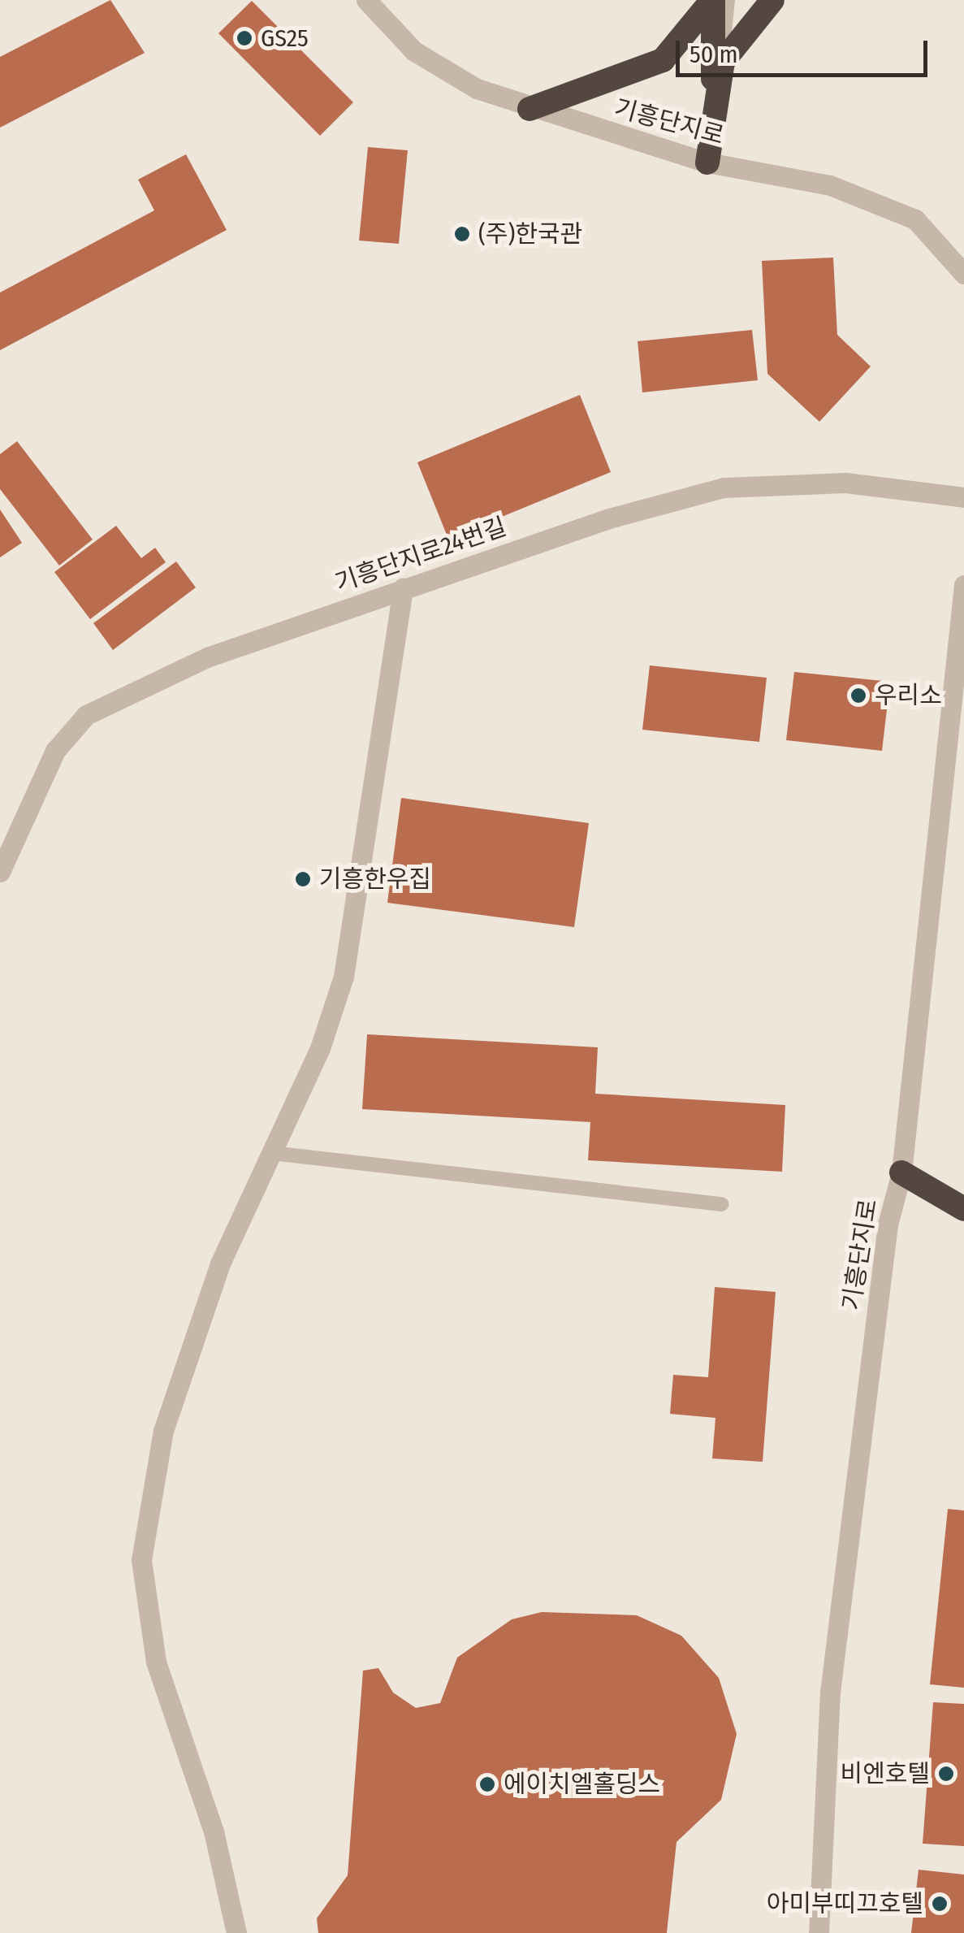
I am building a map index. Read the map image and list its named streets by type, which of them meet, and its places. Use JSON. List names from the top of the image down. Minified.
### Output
{"streets":{"street":["기흥단지로","기흥단지로24번길"]},"places":["GS25","(주)한국관","우리소","기흥한우집","비엔호텔","에이치엘홀딩스","아미부띠끄호텔"],"scale_bar":"50 m"}
